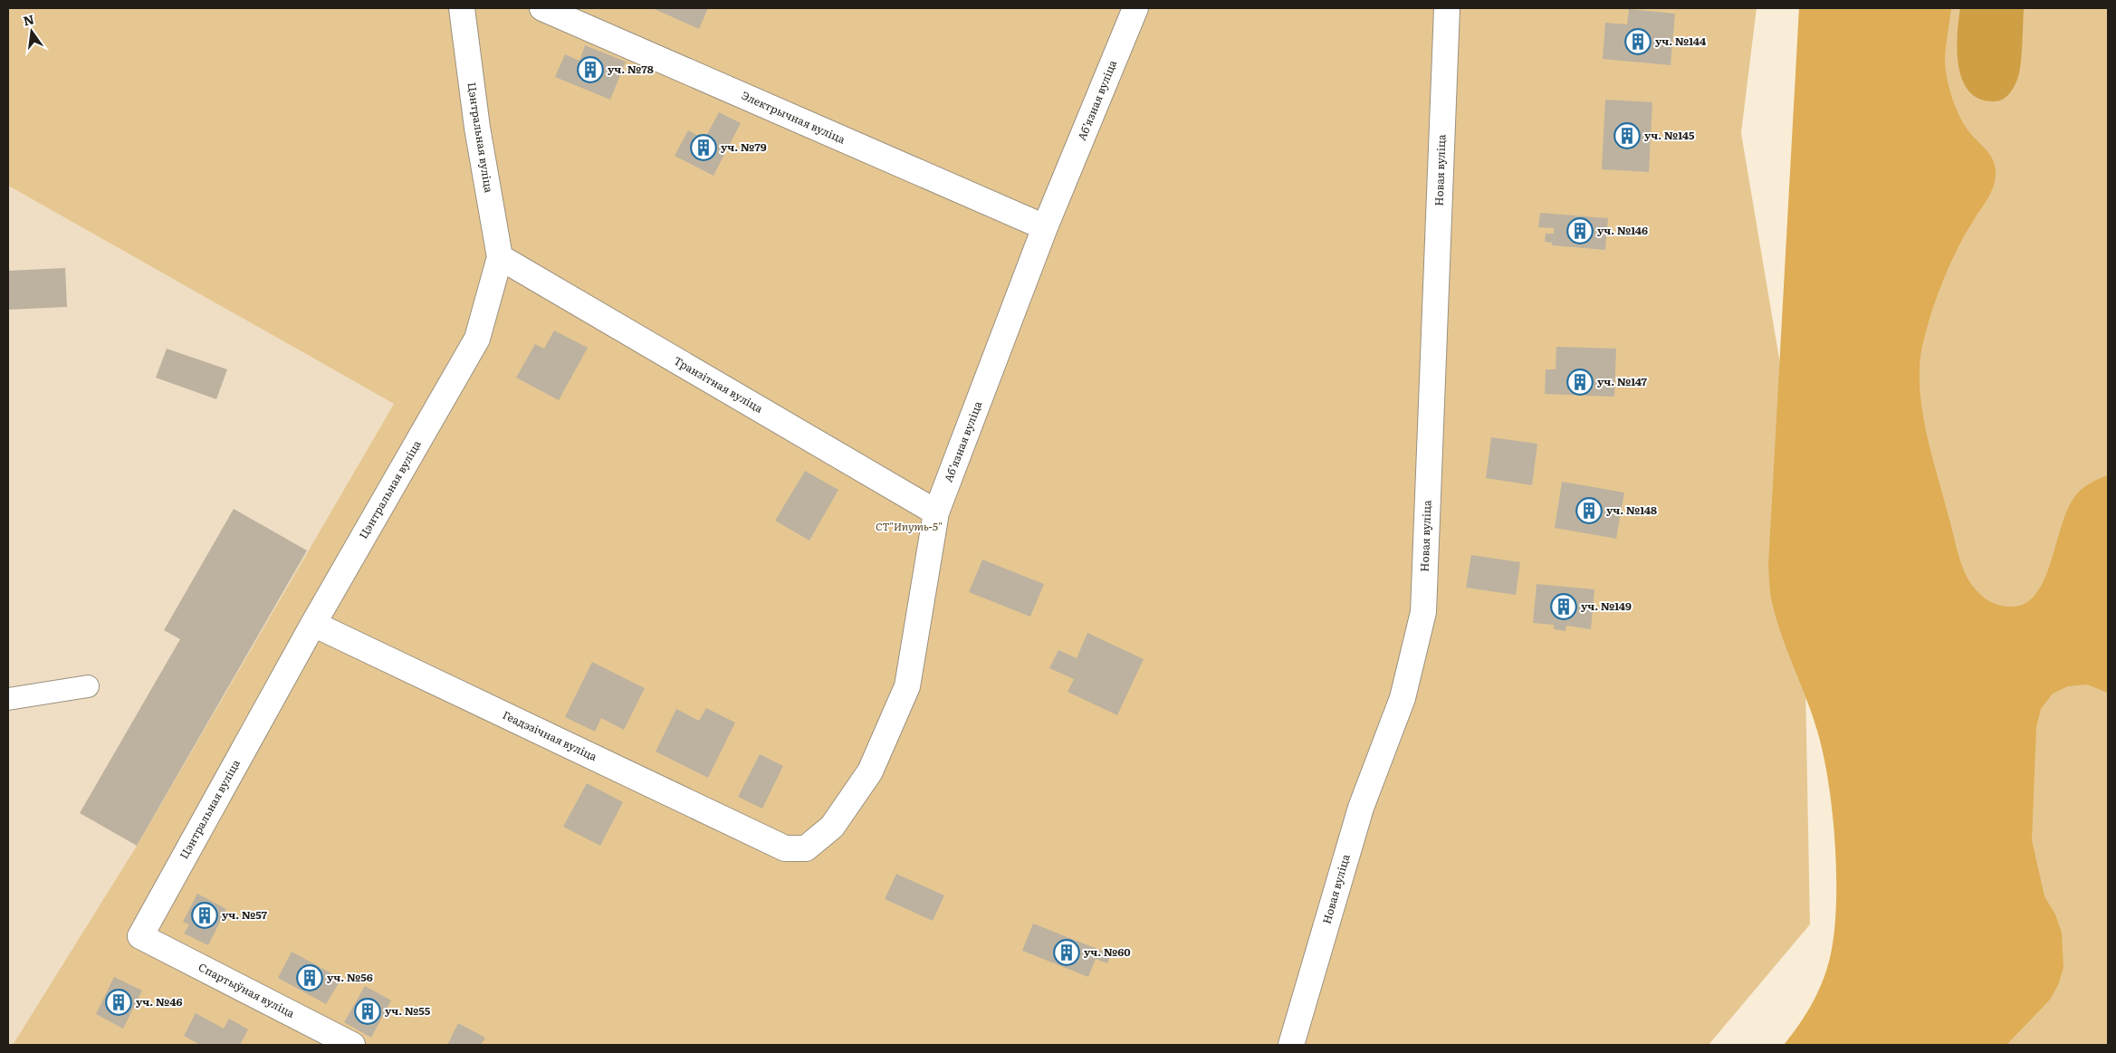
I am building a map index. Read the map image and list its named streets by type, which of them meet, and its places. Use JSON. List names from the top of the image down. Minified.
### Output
{"streets":{"street":["Абʼязная вуліца","Электрычная вуліца","Цэнтральная вуліца","Новая вуліца","Транзітная вуліца","Геадэзічная вуліца","Спартыўная вуліца"]},"crossings":[["Абʼязная вуліца","Электрычная вуліца"],["Абʼязная вуліца","Транзітная вуліца"],["Абʼязная вуліца","Геадэзічная вуліца"],["Цэнтральная вуліца","Транзітная вуліца"],["Цэнтральная вуліца","Геадэзічная вуліца"],["Цэнтральная вуліца","Спартыўная вуліца"]],"parks":["СТ\"Ипуть-5\""],"places":{"building":["уч. №144","уч. №78","уч. №145","уч. №79","уч. №146","уч. №147","уч. №148","уч. №149","уч. №57","уч. №60","уч. №56","уч. №46","уч. №55"]},"north":"top"}
